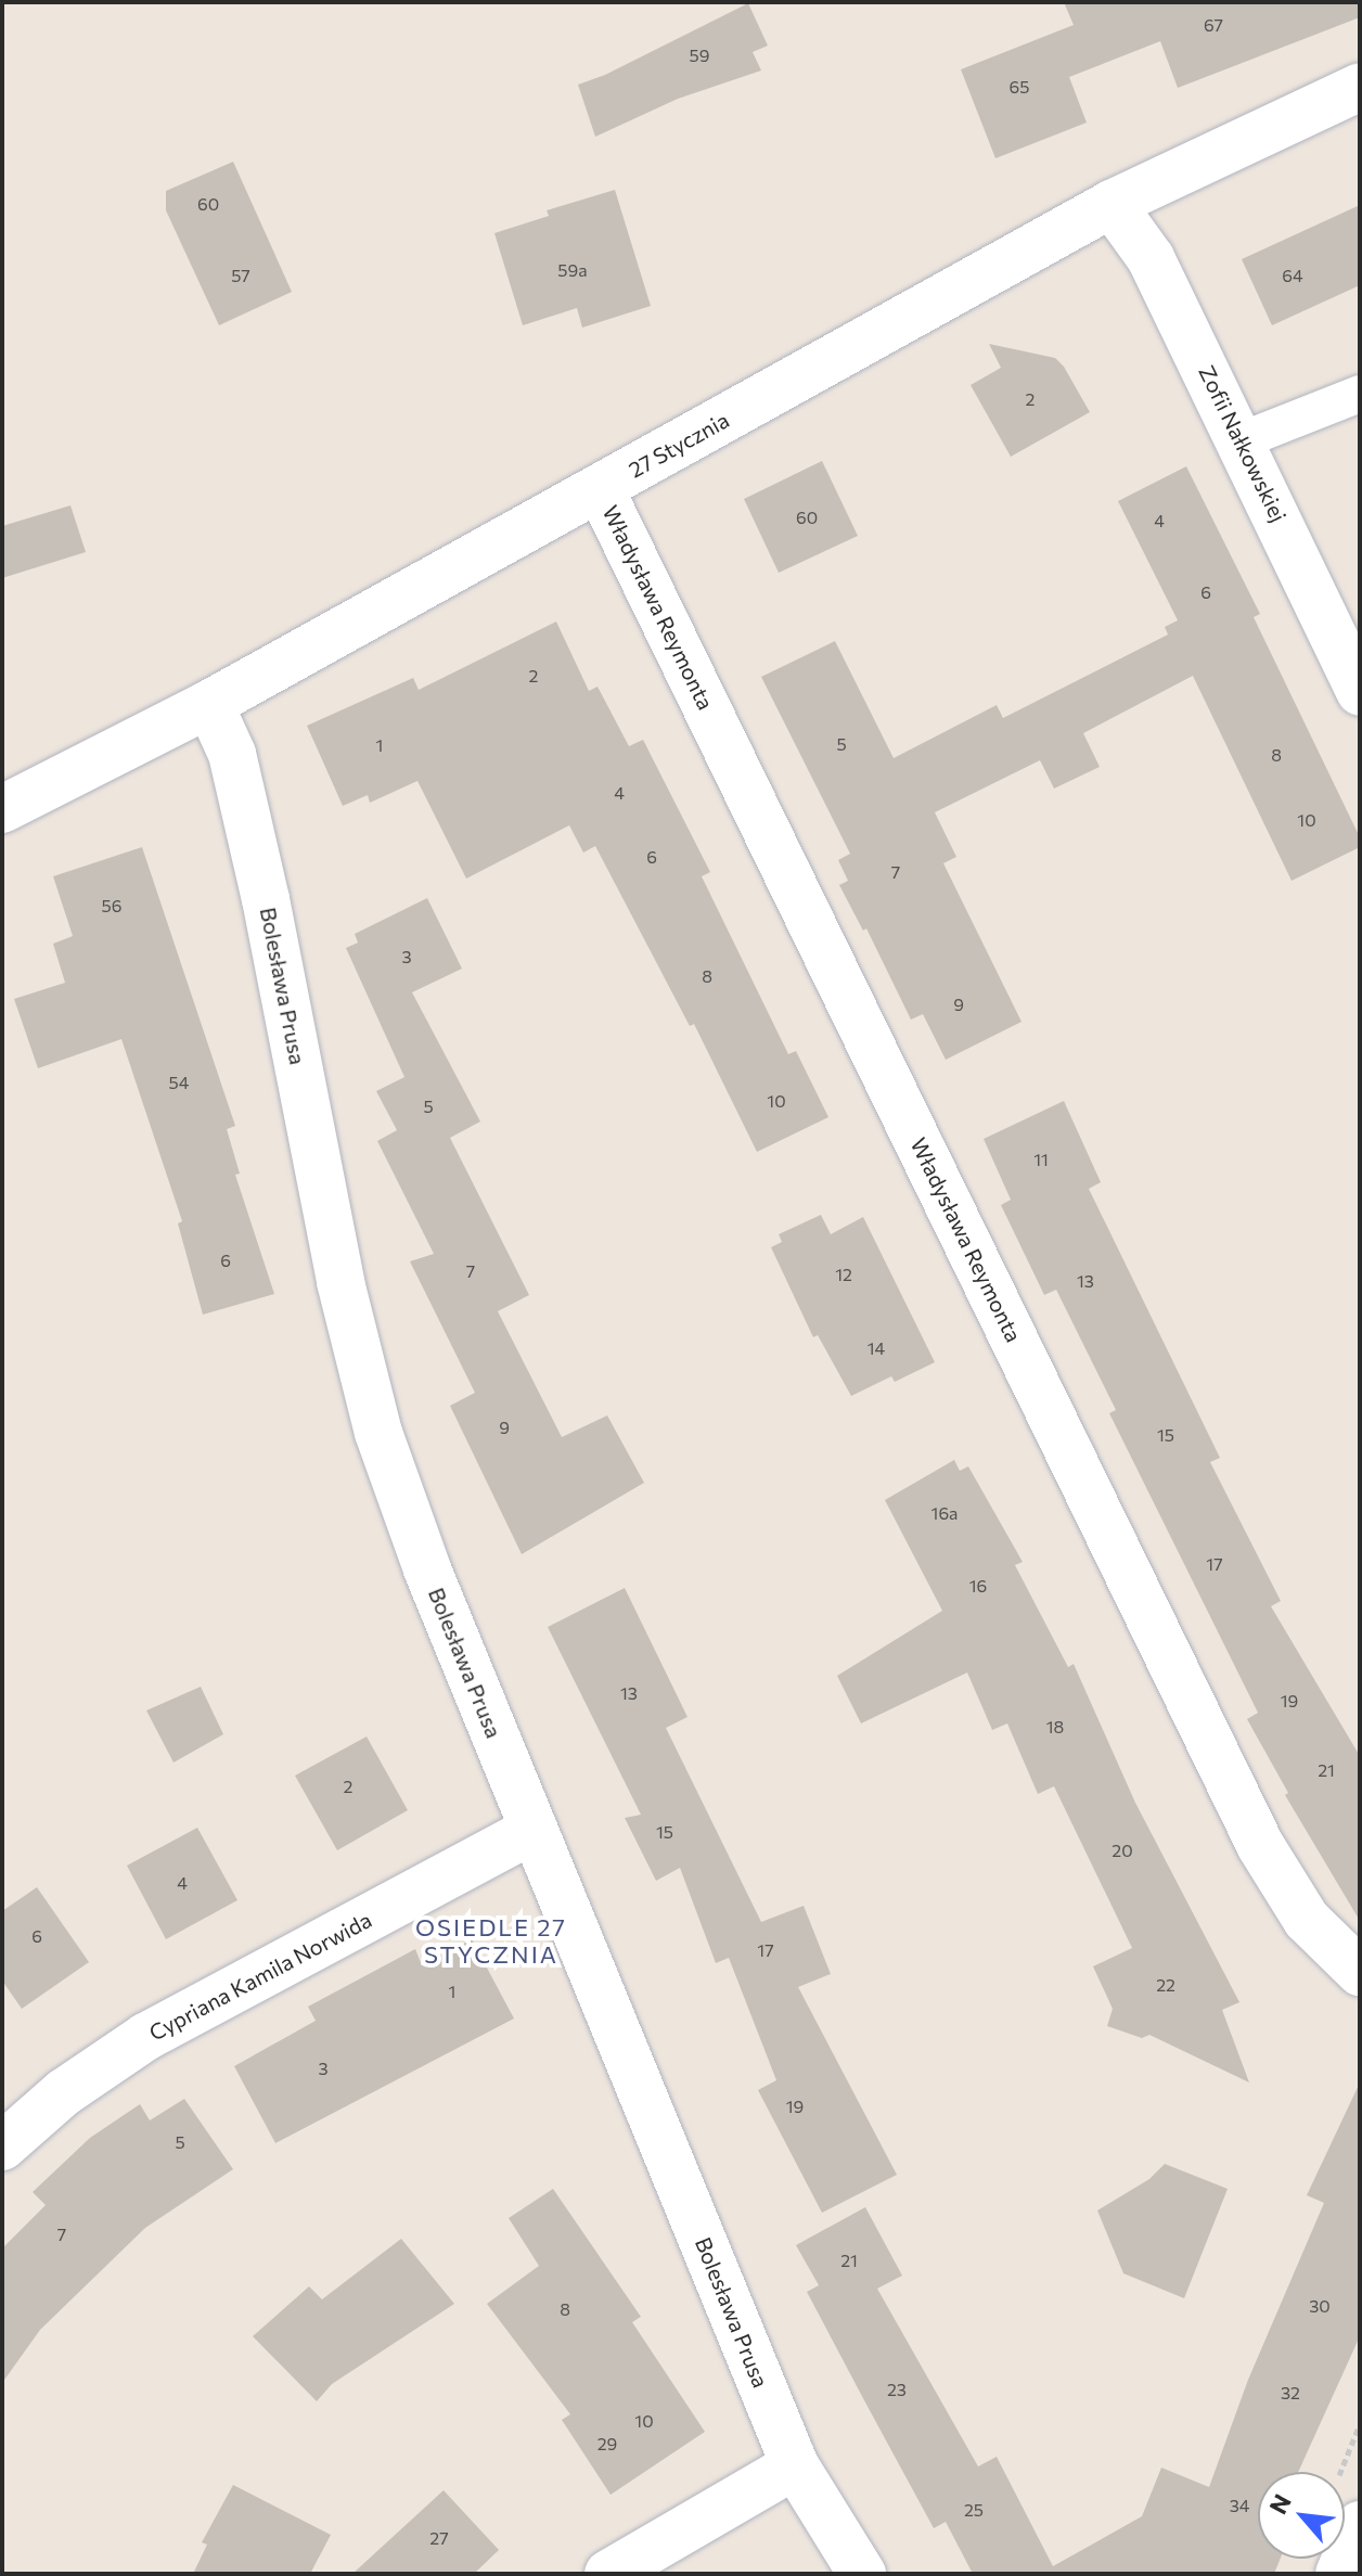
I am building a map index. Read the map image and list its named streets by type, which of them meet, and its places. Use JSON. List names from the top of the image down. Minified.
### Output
{"streets":{"street":["Zofii Nałkowskiej","27 Stycznia","Władysława Reymonta","Bolesława Prusa","Cypriana Kamila Norwida"]},"crossings":[["Zofii Nałkowskiej","27 Stycznia"],["27 Stycznia","Władysława Reymonta"],["27 Stycznia","Bolesława Prusa"],["Bolesława Prusa","Cypriana Kamila Norwida"]],"districts":["OSIEDLE 27 STYCZNIA"],"house_numbers":["67","59","65","60","59a","57","64","2","60","4","6","2","5","1","8","4","10","6","7","56","3","8","9","54","10","5","11","6","7","12","13","14","9","15","16a","17","16","13","19","18","21","2","15","20","4","6","17","22","1","3","19","5","7","21","30","8","23","32","10","29","34","25","27"],"north":"top left"}
